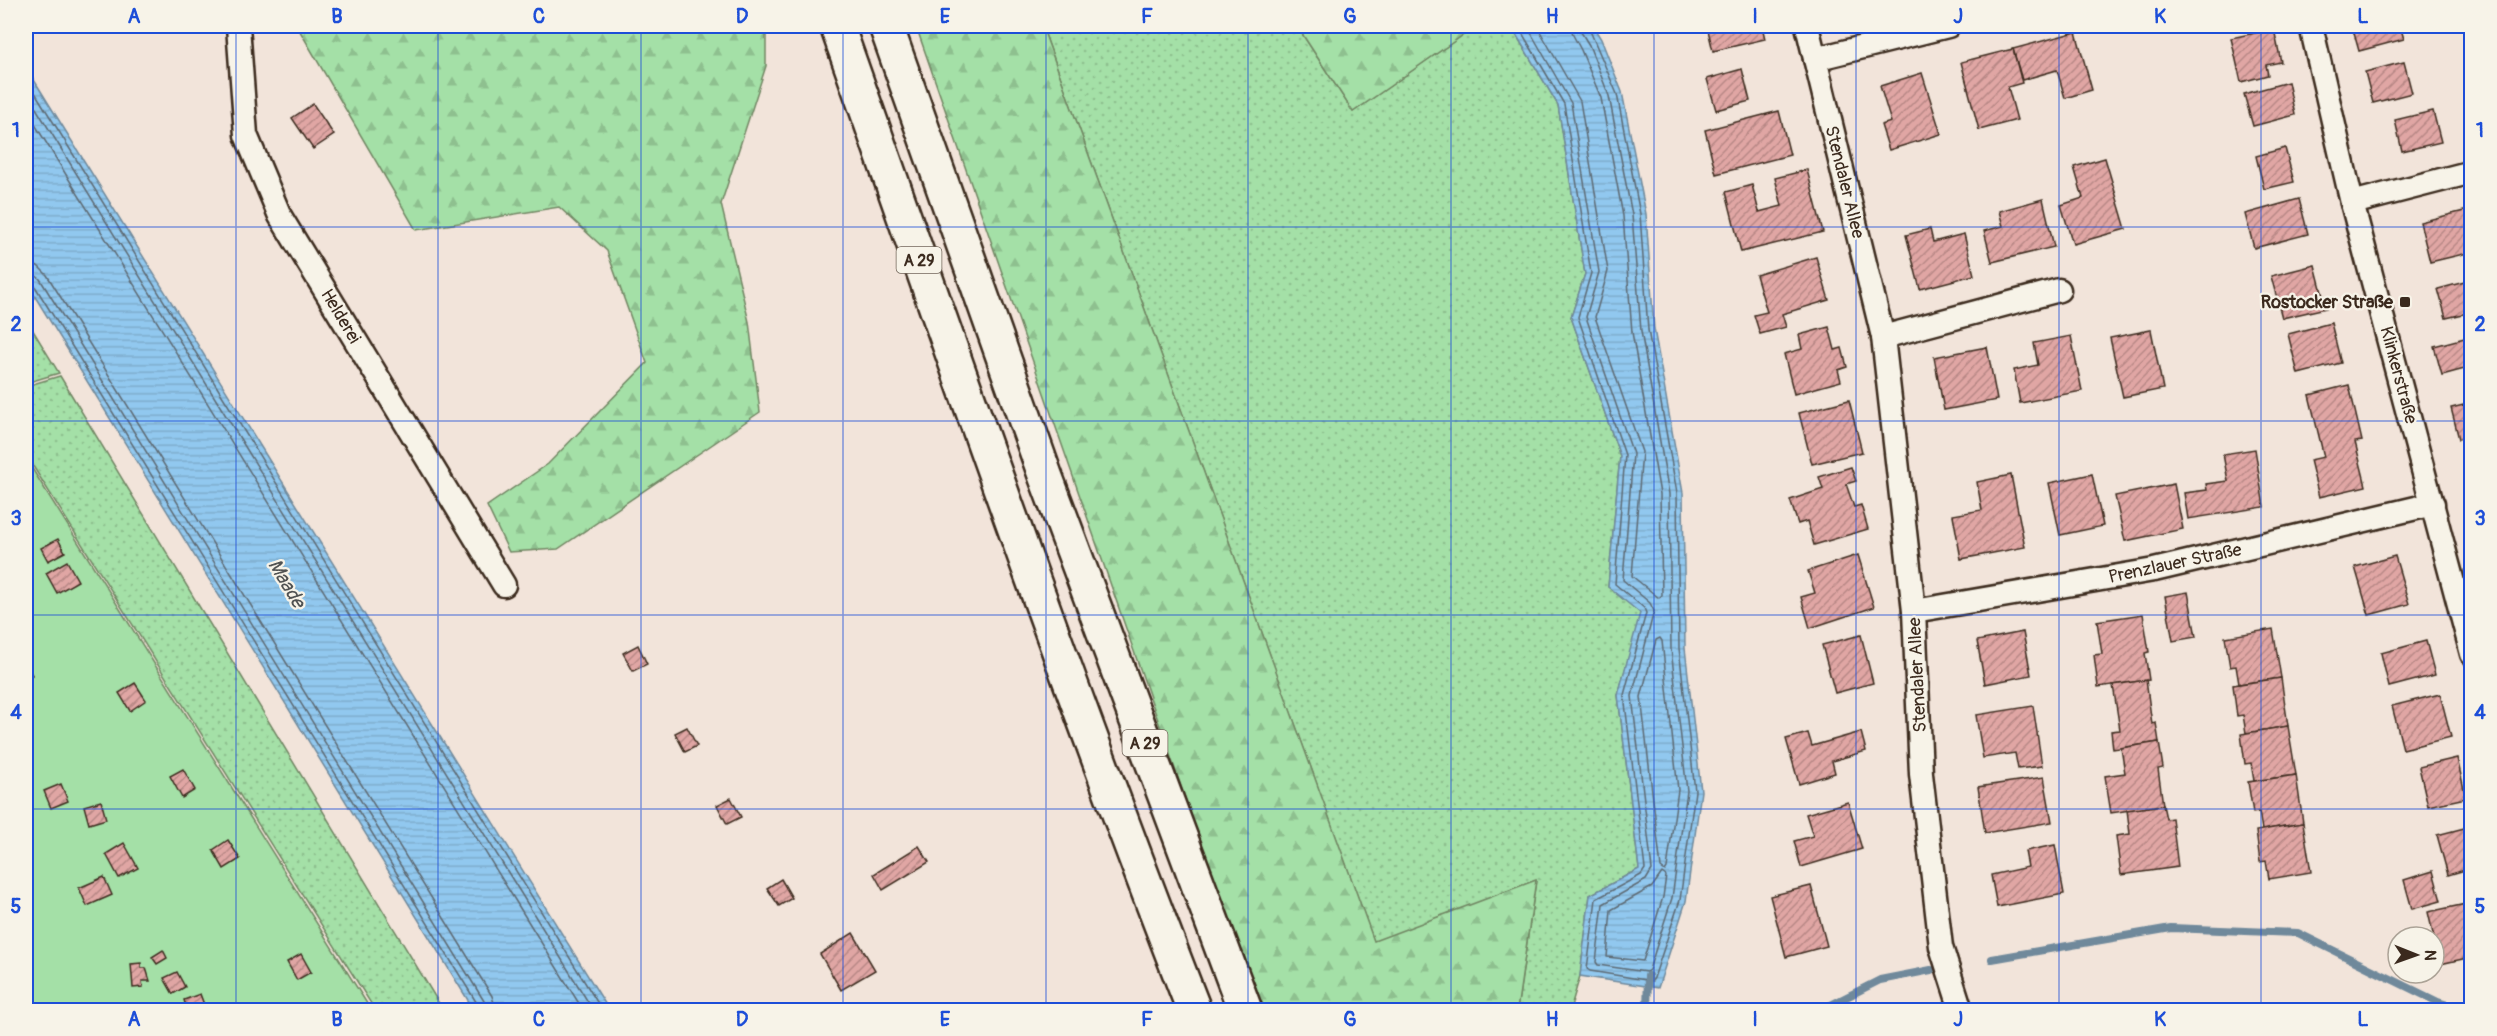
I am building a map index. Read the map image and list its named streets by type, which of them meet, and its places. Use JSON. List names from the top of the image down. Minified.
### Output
{"streets":{"highway":["A 29"],"street":["Stendaler Allee","Helderei","Klinkerstraße","Prenzlauer Straße"]},"crossings":[["Stendaler Allee","Prenzlauer Straße"],["Klinkerstraße","Prenzlauer Straße"]],"water":["Maade"],"places":{"transit":["Rostocker Straße"]},"north":"right","grid":{"columns":["A","B","C","D","E","F","G","H","I","J","K","L"],"rows":["1","2","3","4","5"]}}
